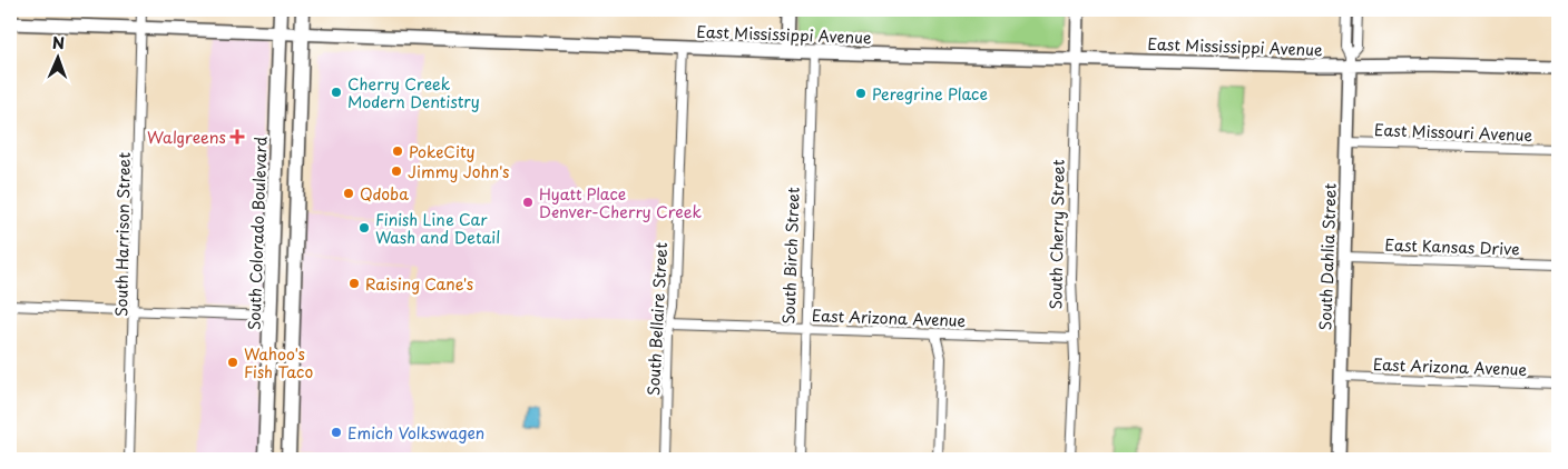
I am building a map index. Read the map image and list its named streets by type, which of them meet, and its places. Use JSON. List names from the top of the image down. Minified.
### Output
{"streets":{"main road":["South Colorado Boulevard"],"street":["East Mississippi Avenue","East Missouri Avenue","South Harrison Street","South Cherry Street","East Kansas Drive","South Birch Street","South Dahlia Street","East Arizona Avenue","South Bellaire Street"]},"crossings":[["East Mississippi Avenue","South Colorado Boulevard"],["East Mississippi Avenue","South Harrison Street"],["East Mississippi Avenue","South Cherry Street"],["East Mississippi Avenue","South Birch Street"],["East Mississippi Avenue","South Dahlia Street"],["East Mississippi Avenue","South Bellaire Street"],["East Missouri Avenue","South Dahlia Street"],["South Cherry Street","East Arizona Avenue"],["East Kansas Drive","South Dahlia Street"],["South Birch Street","East Arizona Avenue"],["South Dahlia Street","East Arizona Avenue"],["East Arizona Avenue","South Bellaire Street"]],"places":{"other":["Cherry Creek Modern Dentistry","Peregrine Place","PokeCity","Jimmy John's","Qdoba","Hyatt Place Denver-Cherry Creek","Finish Line Car Wash and Detail","Raising Cane's","Wahoo's Fish Taco","Emich Volkswagen"],"health":["Walgreens"]},"north":"top"}
